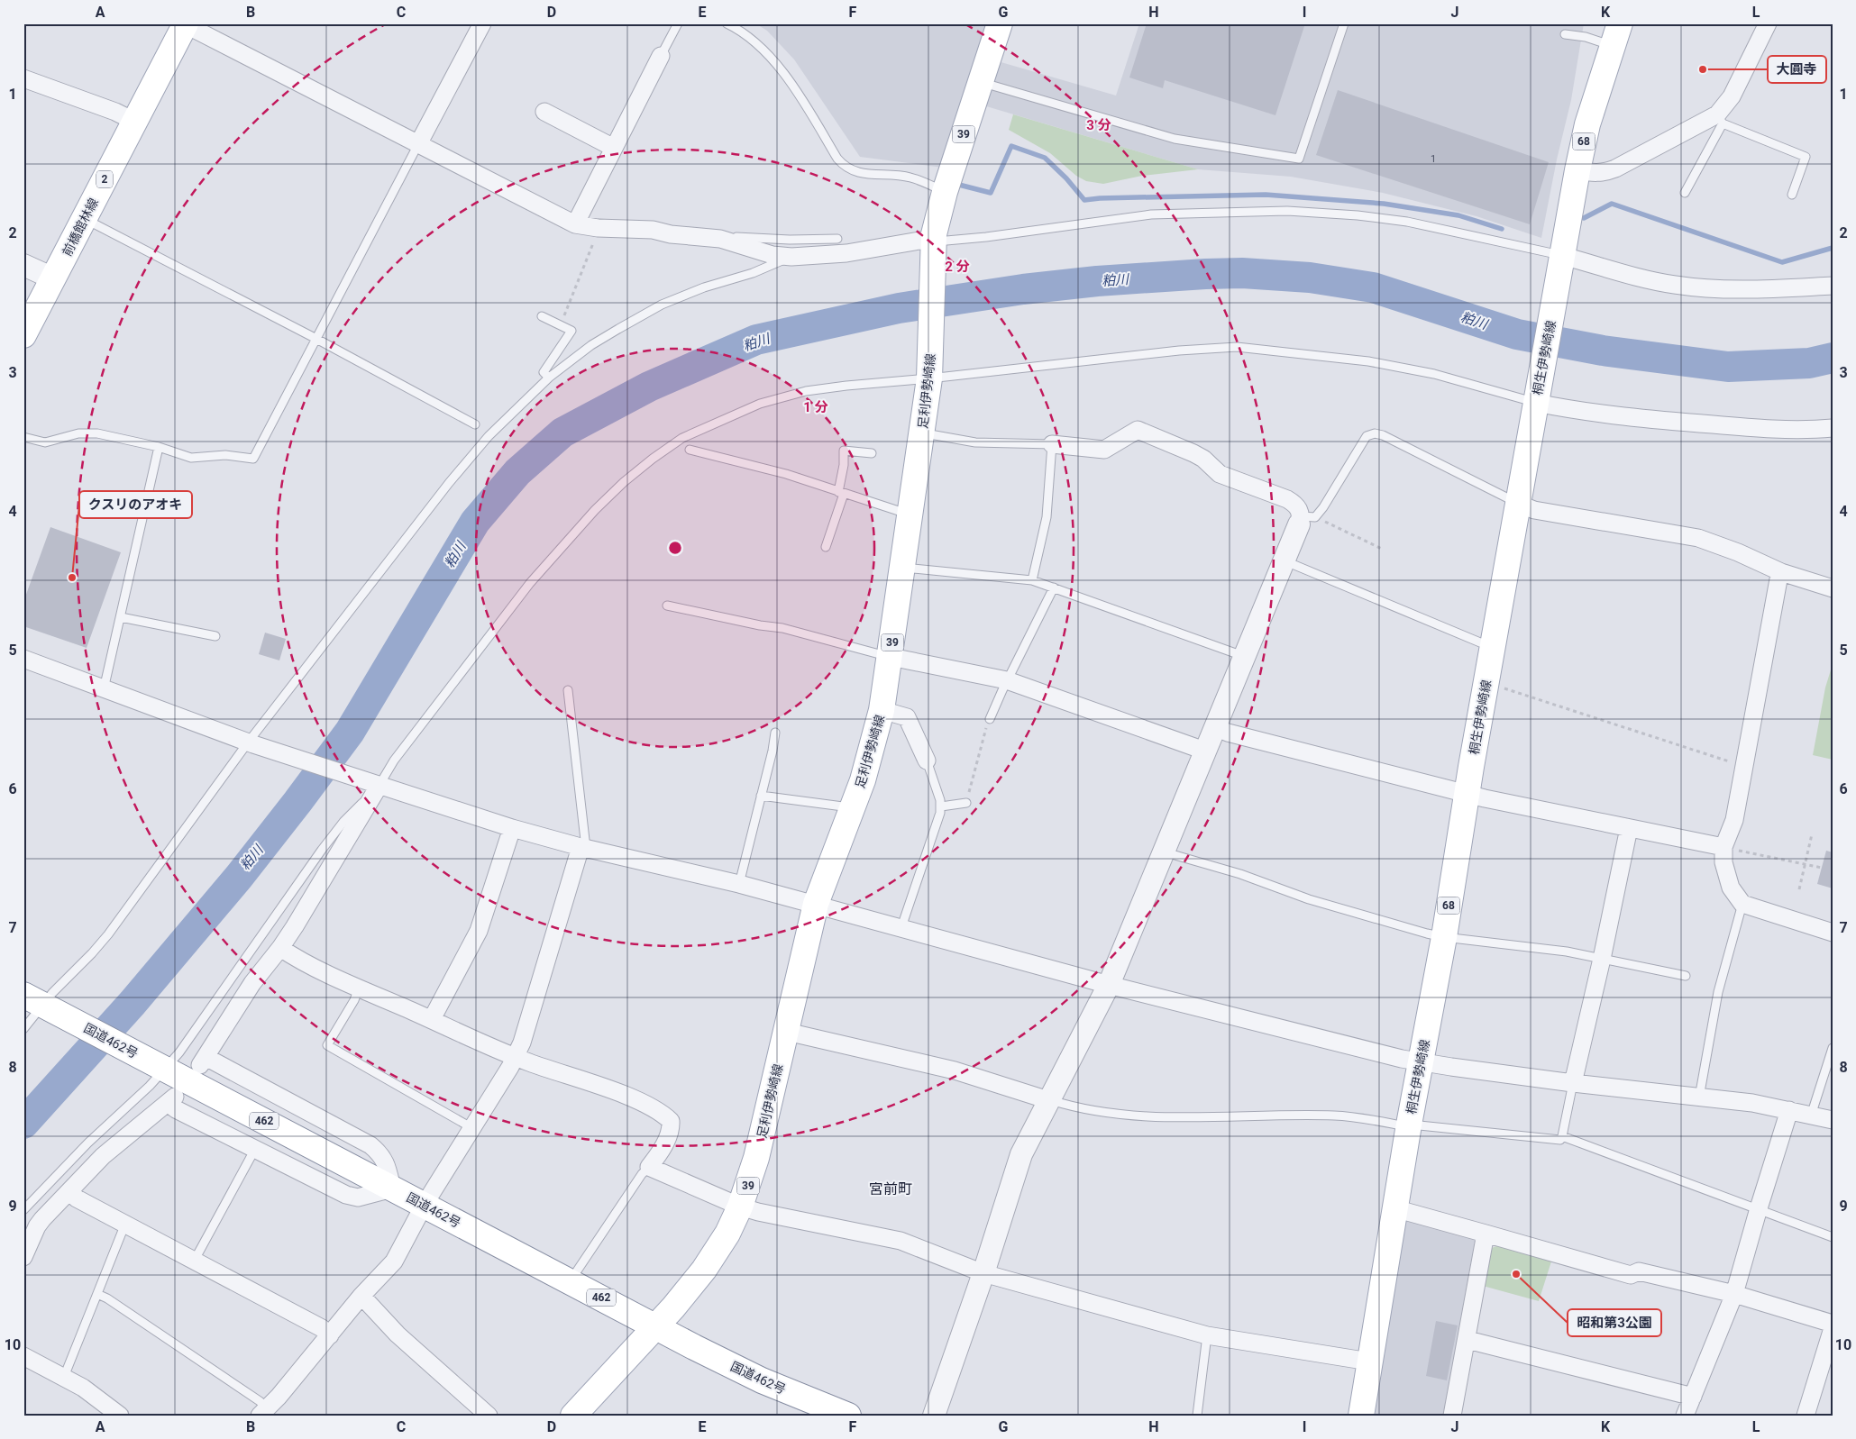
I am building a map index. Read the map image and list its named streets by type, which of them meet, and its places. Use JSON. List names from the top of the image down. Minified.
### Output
{"streets":{"main road":["39","68","2","前橋館林線","桐生伊勢崎線","足利伊勢崎線","国道462号","462"]},"crossings":[["足利伊勢崎線","国道462号"]],"districts":["宮前町"],"water":["粕川"],"places":["大圓寺","クスリのアオキ","昭和第3公園"],"house_numbers":["1"],"grid":{"columns":["A","B","C","D","E","F","G","H","I","J","K","L"],"rows":["1","2","3","4","5","6","7","8","9","10"]},"rings":["3 分","2 分","1 分"]}
